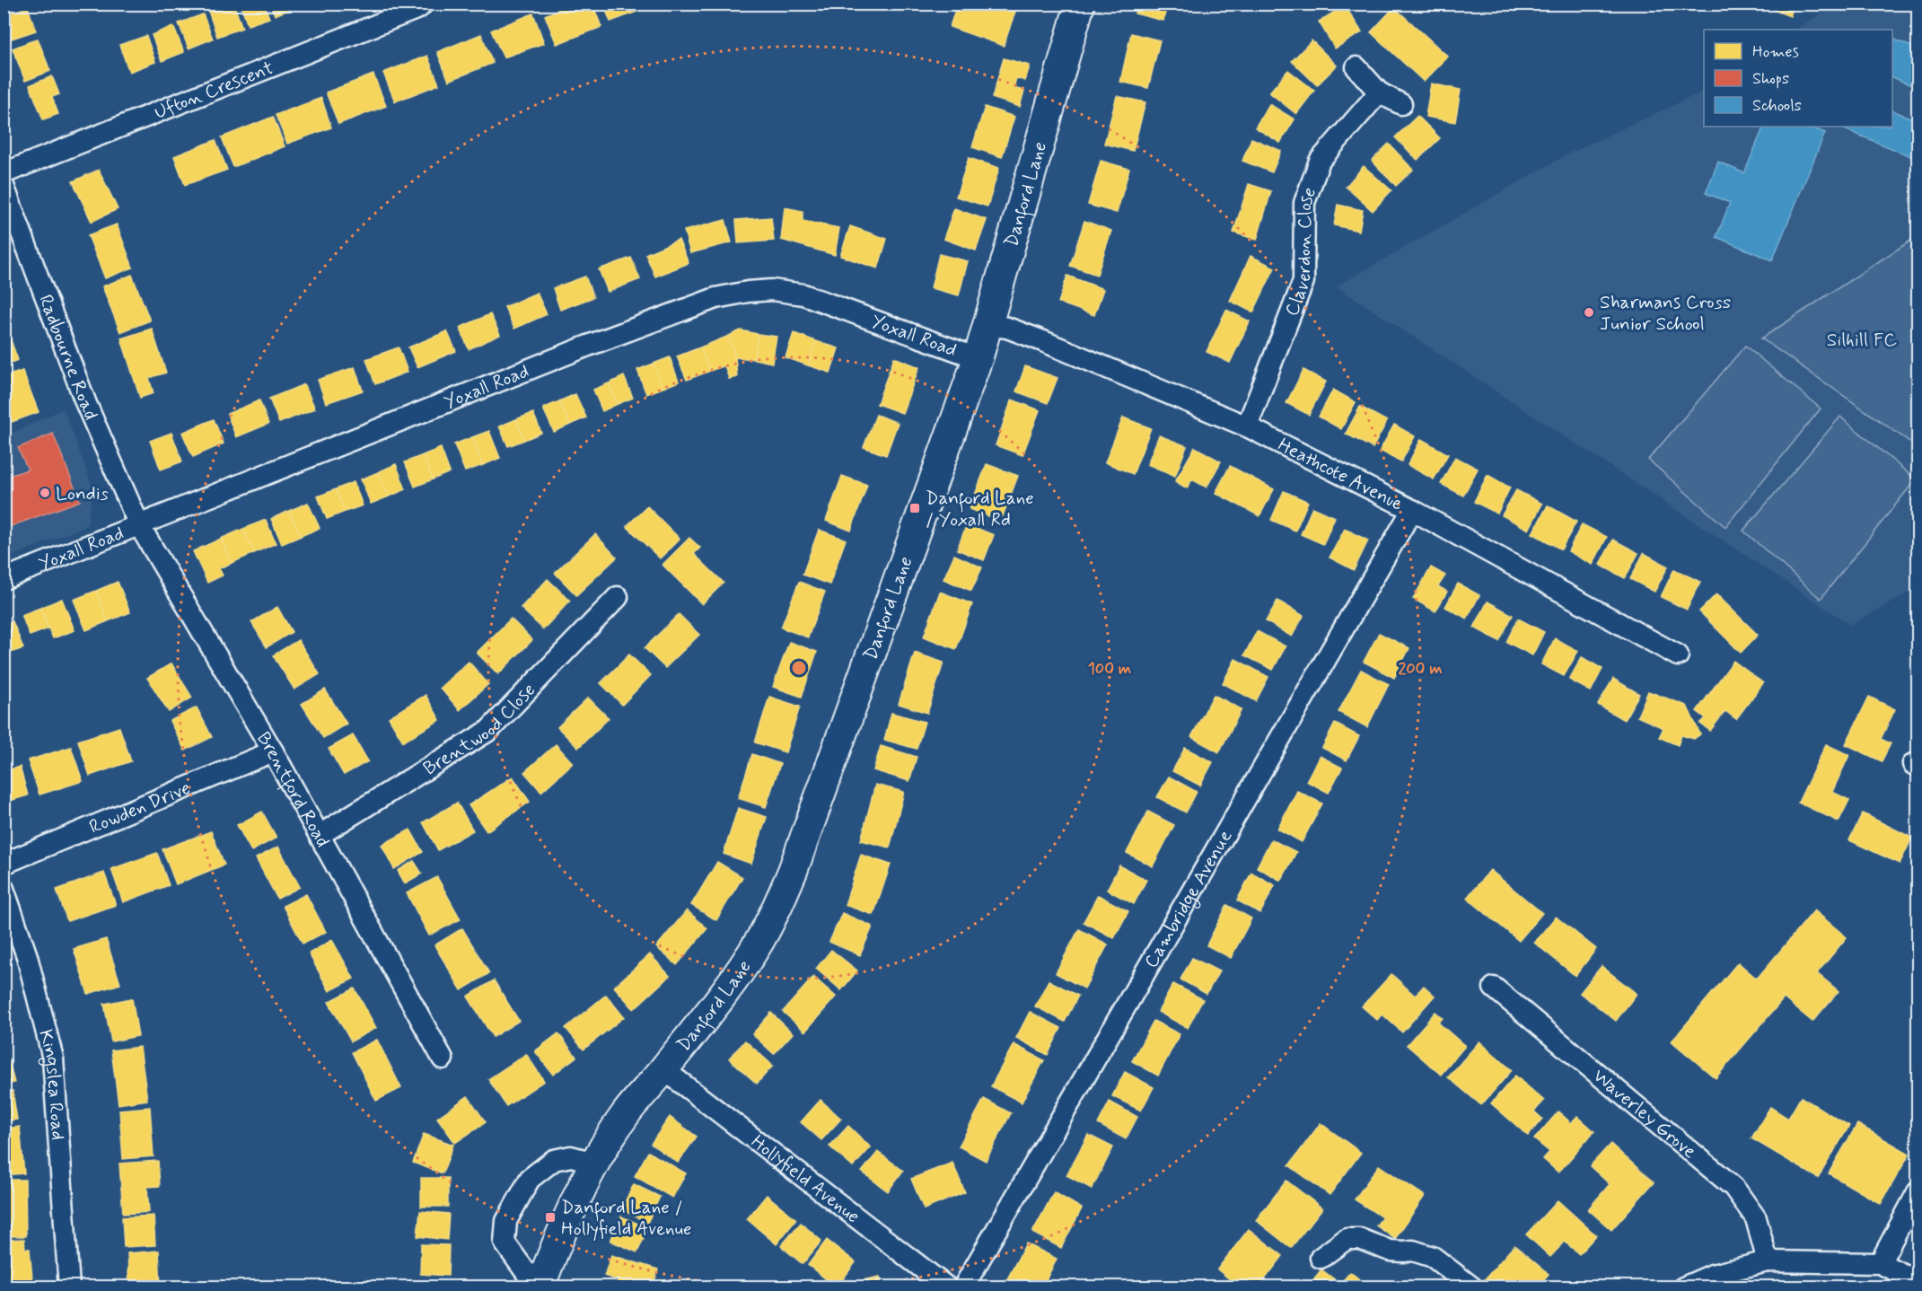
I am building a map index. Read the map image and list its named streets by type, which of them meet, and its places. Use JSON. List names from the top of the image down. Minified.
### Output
{"streets":{"street":["Ufton Crescent","Danford Lane","Claverdon Close","Yoxall Road","Radbourne Road","Heathcote Avenue","Brentwood Close","Brentford Road","Rowden Drive","Cambridge Avenue","Kingslea Road","Waverley Grove","Hollyfield Avenue"]},"crossings":[["Danford Lane","Yoxall Road"],["Danford Lane","Heathcote Avenue"],["Danford Lane","Hollyfield Avenue"],["Claverdon Close","Heathcote Avenue"],["Yoxall Road","Radbourne Road"],["Yoxall Road","Brentford Road"],["Radbourne Road","Brentford Road"],["Heathcote Avenue","Cambridge Avenue"],["Brentwood Close","Brentford Road"],["Brentford Road","Rowden Drive"]],"parks":["Silhill FC"],"places":{"other":["Sharmans Cross Junior School","Londis"],"transit":["Danford Lane / Yoxall Rd","Danford Lane / Hollyfield Avenue"]},"legend":["Homes","Shops","Schools"],"rings":["100 m","200 m"]}
